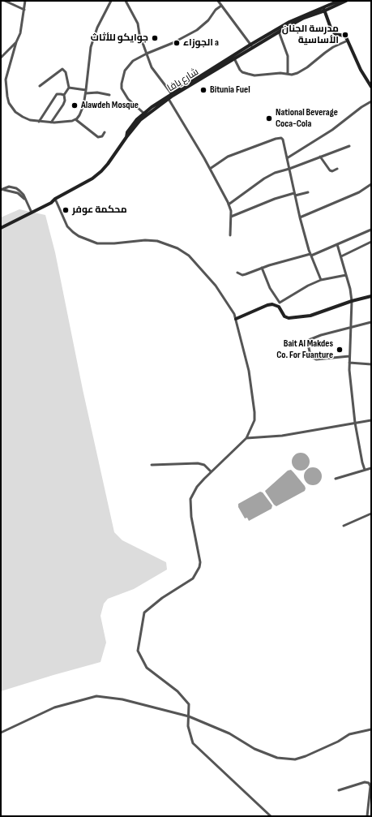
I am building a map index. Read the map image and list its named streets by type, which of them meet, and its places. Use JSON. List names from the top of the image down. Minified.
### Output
{"streets":{"street":["شارع يافا"]},"places":["مدرسة الجنان الأساسية","جوايكو للأثاث","الجوزاء a","Bitunia Fuel","Alawdeh Mosque","National Beverage Coca-Cola","محكمة عوفر","Bait Al Makdes Co. For Fuanture"]}
